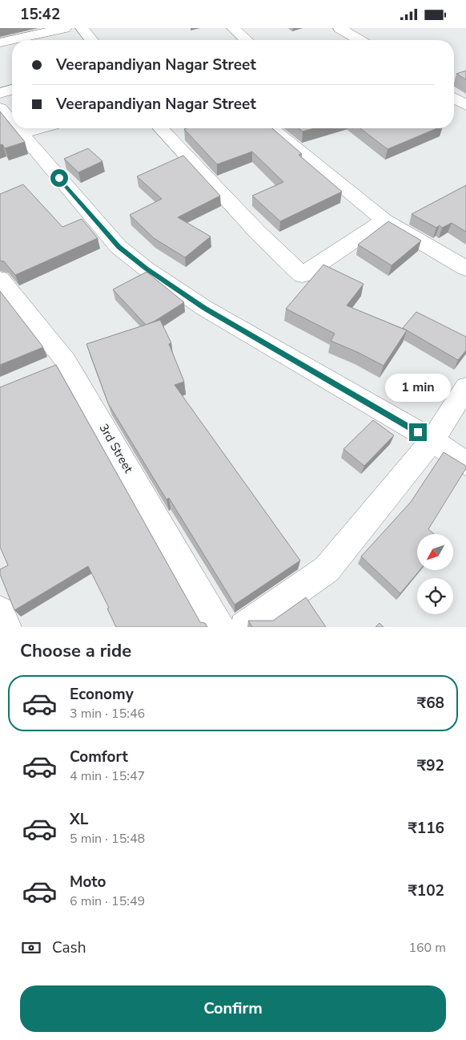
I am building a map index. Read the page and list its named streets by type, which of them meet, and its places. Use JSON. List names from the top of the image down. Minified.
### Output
{"streets":{"street":["3rd Street"]},"north":"bottom left","page":{"status":"15:42","banner":["Veerapandiyan Nagar Street","Veerapandiyan Nagar Street"],"bubble":"1 min","heading":"Choose a ride","list":[{"name":"Economy","note":"3 min · 15:46","value":"₹68"},{"name":"Comfort","note":"4 min · 15:47","value":"₹92"},{"name":"XL","note":"5 min · 15:48","value":"₹116"},{"name":"Moto","note":"6 min · 15:49","value":"₹102"}],"pay":["Cash","160 m"],"buttons":"Confirm"}}
